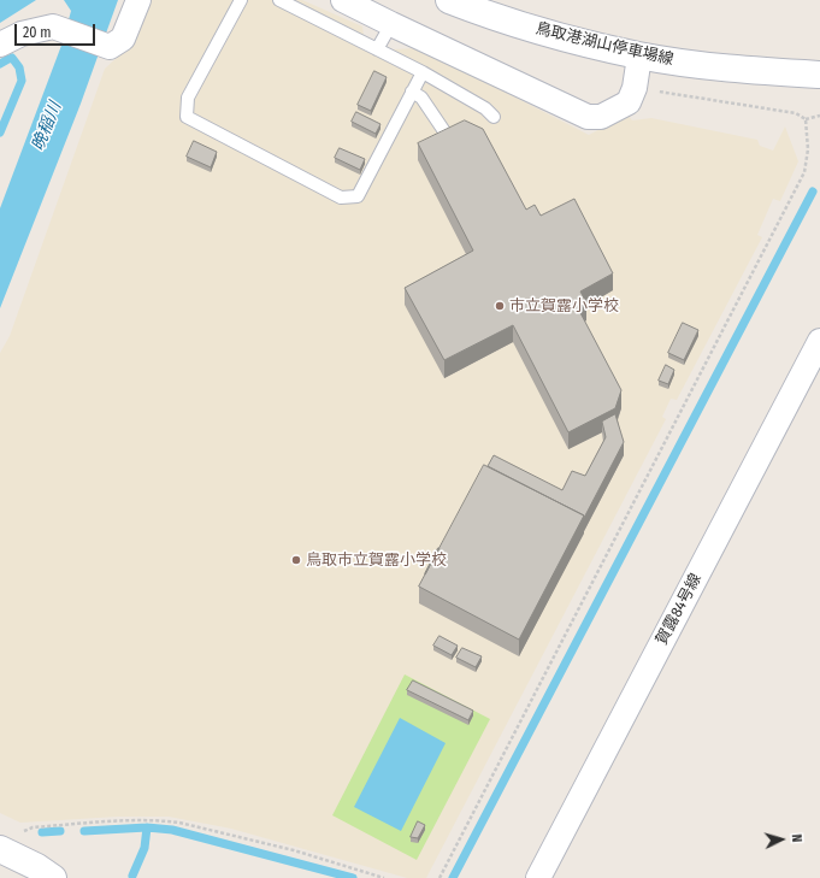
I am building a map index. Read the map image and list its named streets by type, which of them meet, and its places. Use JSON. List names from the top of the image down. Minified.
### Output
{"streets":{"main road":["鳥取港湖山停車場線"],"street":["賀露84号線"]},"water":["晩稲川"],"places":["市立賀露小学校","鳥取市立賀露小学校"],"scale_bar":"20 m","north":"right"}
